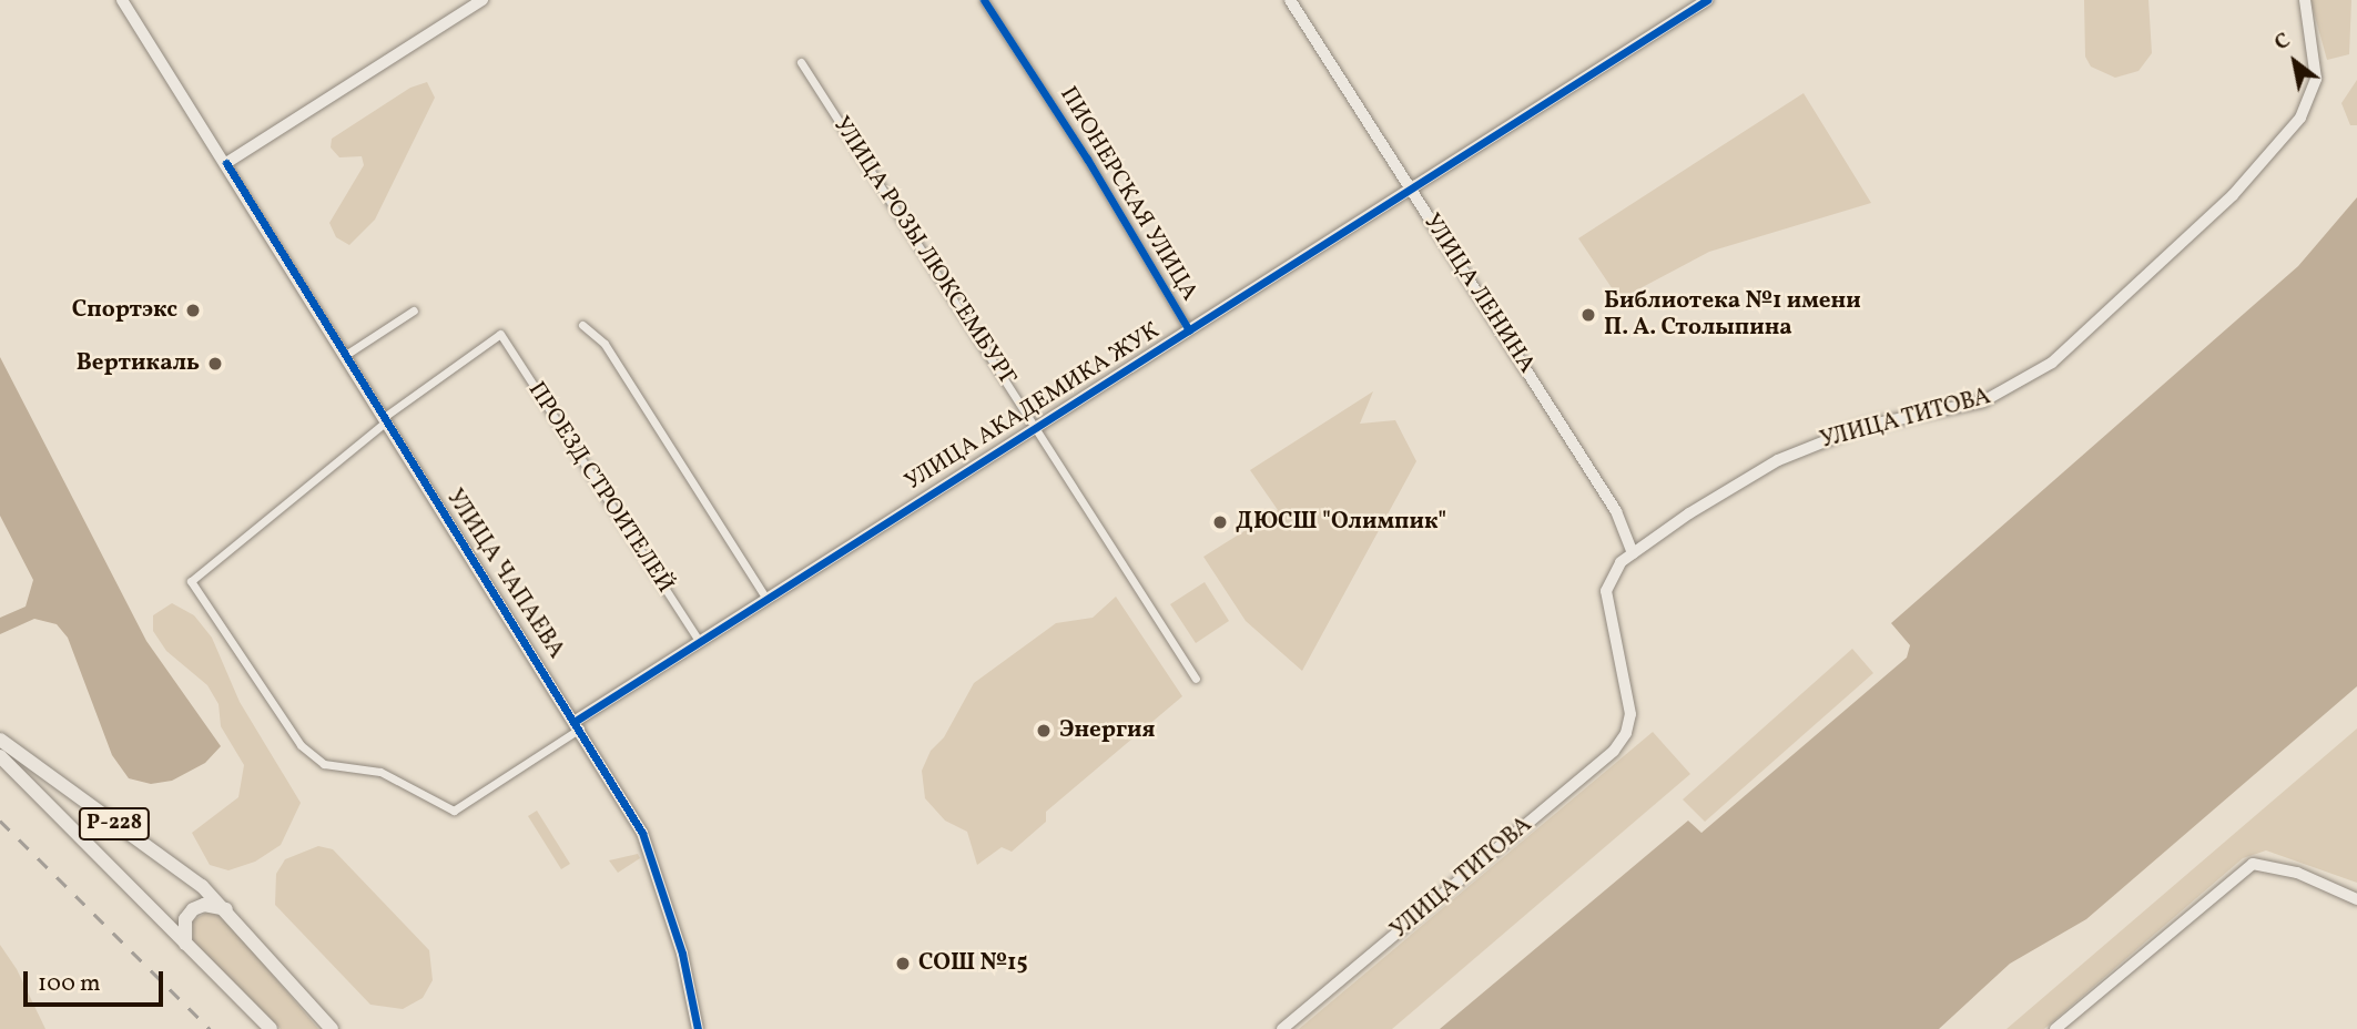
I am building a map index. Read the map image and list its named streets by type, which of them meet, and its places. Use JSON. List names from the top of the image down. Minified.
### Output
{"streets":{"highway":["Р-228"],"main road":["УЛИЦА ЛЕНИНА","УЛИЦА АКАДЕМИКА ЖУК","УЛИЦА ТИТОВА","УЛИЦА ЧАПАЕВА"],"street":["ПИОНЕРСКАЯ УЛИЦА","УЛИЦА РОЗЫ ЛЮКСЕМБУРГ","ПРОЕЗД СТРОИТЕЛЕЙ"]},"crossings":[["ПИОНЕРСКАЯ УЛИЦА","УЛИЦА АКАДЕМИКА ЖУК"],["УЛИЦА РОЗЫ ЛЮКСЕМБУРГ","УЛИЦА АКАДЕМИКА ЖУК"],["УЛИЦА ЛЕНИНА","УЛИЦА АКАДЕМИКА ЖУК"],["УЛИЦА ЛЕНИНА","УЛИЦА ТИТОВА"],["УЛИЦА АКАДЕМИКА ЖУК","ПРОЕЗД СТРОИТЕЛЕЙ"],["УЛИЦА АКАДЕМИКА ЖУК","УЛИЦА ЧАПАЕВА"],["ПРОЕЗД СТРОИТЕЛЕЙ","УЛИЦА ЧАПАЕВА"]],"places":["Спортэкс","Библиотека №1 имени П. А. Столыпина","Вертикаль","ДЮСШ \"Олимпик\"","Энергия","СОШ №15"],"scale_bar":"100 m","north":"top left"}
